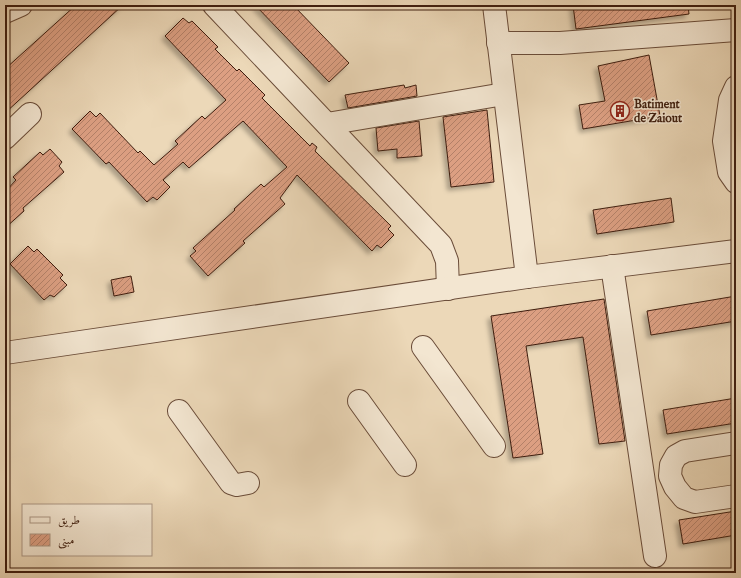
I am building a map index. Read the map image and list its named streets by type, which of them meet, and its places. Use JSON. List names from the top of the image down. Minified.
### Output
{"places":{"building":["Batiment de Zaiout"]},"legend":["طريق","مبنى"]}
